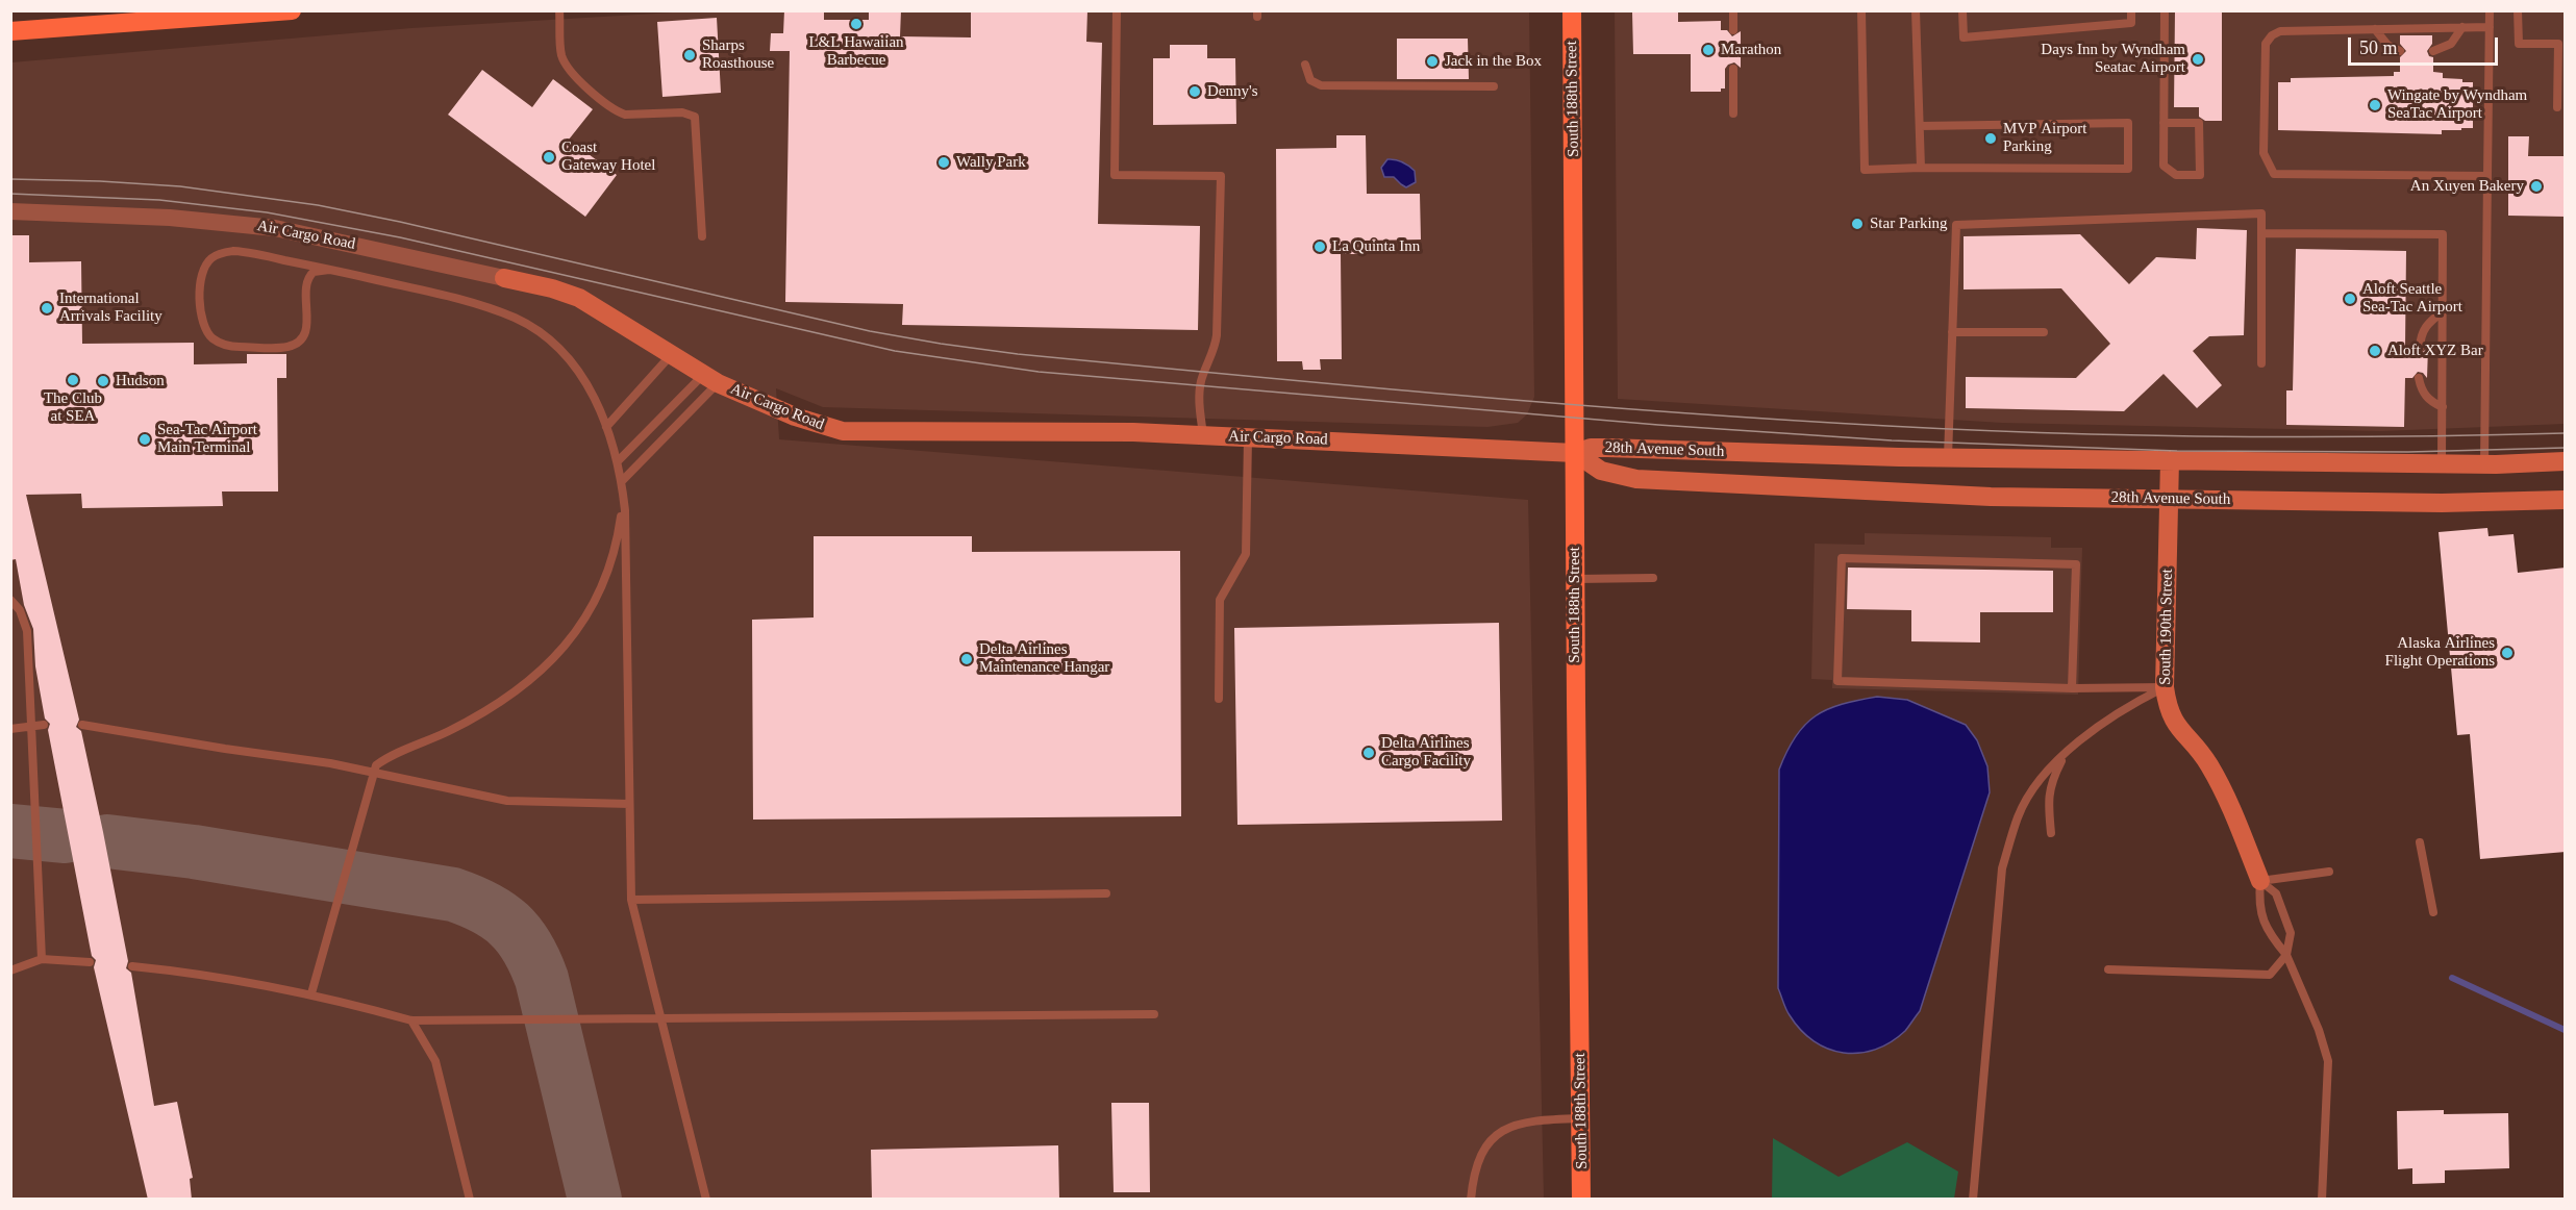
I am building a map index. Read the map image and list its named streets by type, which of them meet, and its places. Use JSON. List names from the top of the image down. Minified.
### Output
{"streets":{"main road":["South 188th Street","Air Cargo Road","28th Avenue South","South 190th Street"]},"crossings":[["South 188th Street","Air Cargo Road"],["South 188th Street","28th Avenue South"],["Air Cargo Road","28th Avenue South"],["28th Avenue South","South 190th Street"]],"places":["L&L Hawaiian Barbecue","Marathon","Sharps Roasthouse","Days Inn by Wyndham Seatac Airport","Jack in the Box","Denny's","Wingate by Wyndham SeaTac Airport","MVP Airport Parking","Coast Gateway Hotel","Wally Park","An Xuyen Bakery","Star Parking","La Quinta Inn","Aloft Seattle Sea-Tac Airport","International Arrivals Facility","Aloft XYZ Bar","The Club at SEA","Hudson","Sea-Tac Airport Main Terminal","Alaska Airlines Flight Operations","Delta Airlines Maintenance Hangar","Delta Airlines Cargo Facility"],"scale_bar":"50 m"}
